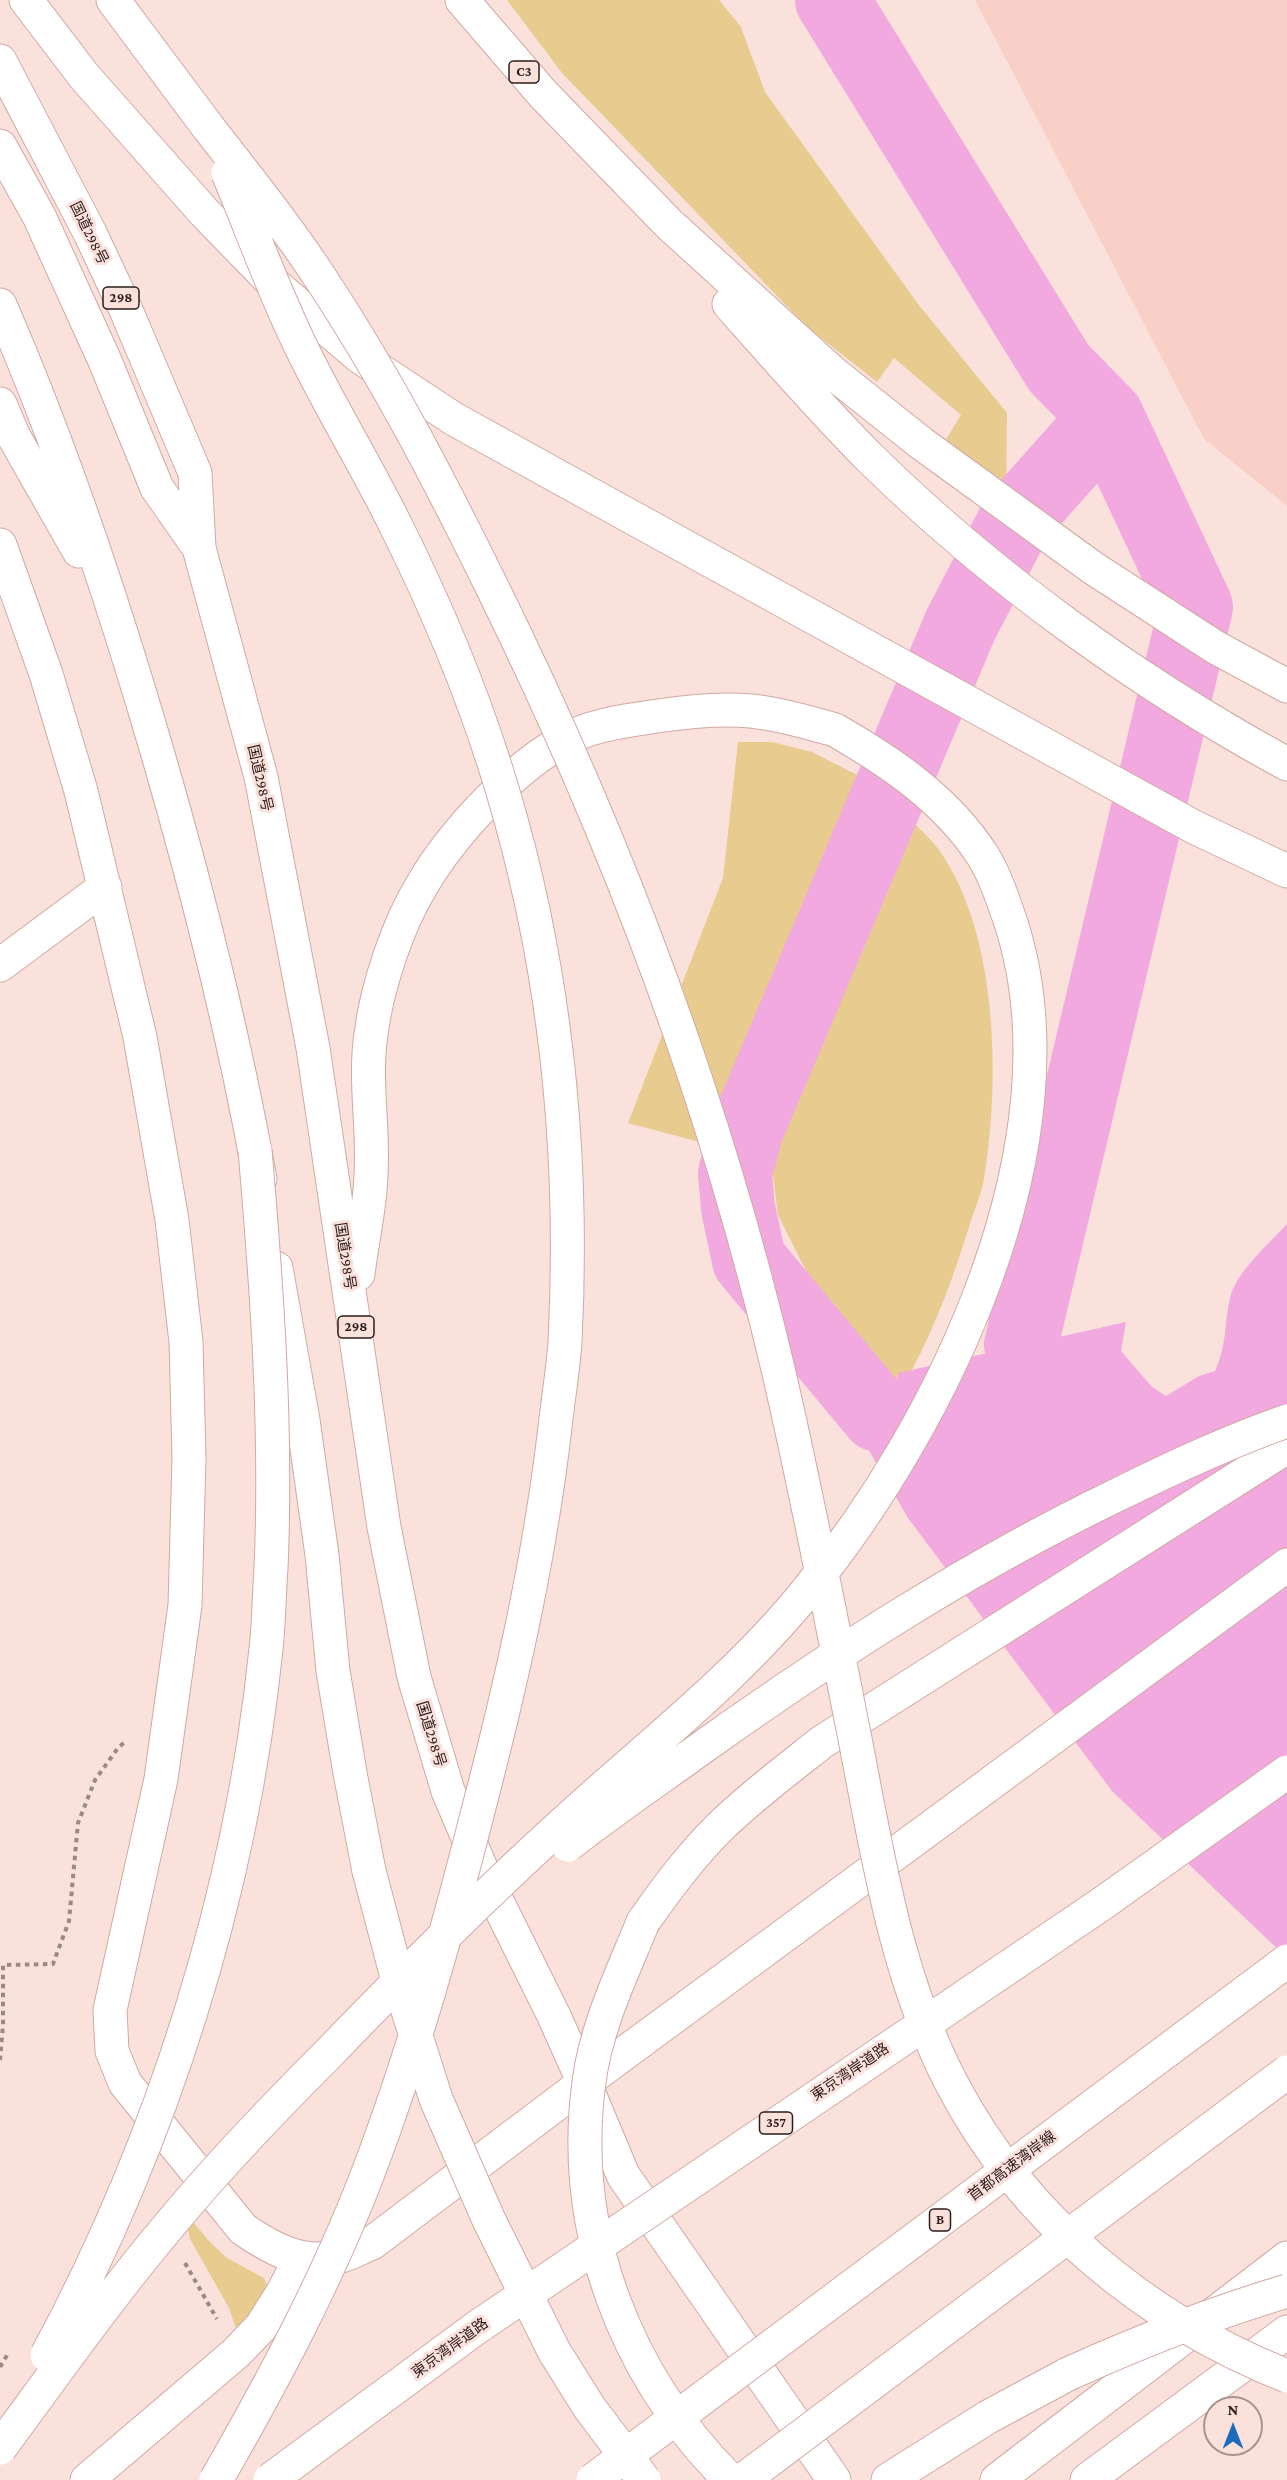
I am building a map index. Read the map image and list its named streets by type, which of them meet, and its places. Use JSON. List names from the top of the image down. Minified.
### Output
{"streets":{"main road":["C3","国道298号","298","東京湾岸道路","357","首都高速湾岸線","B"]},"north":"top"}
